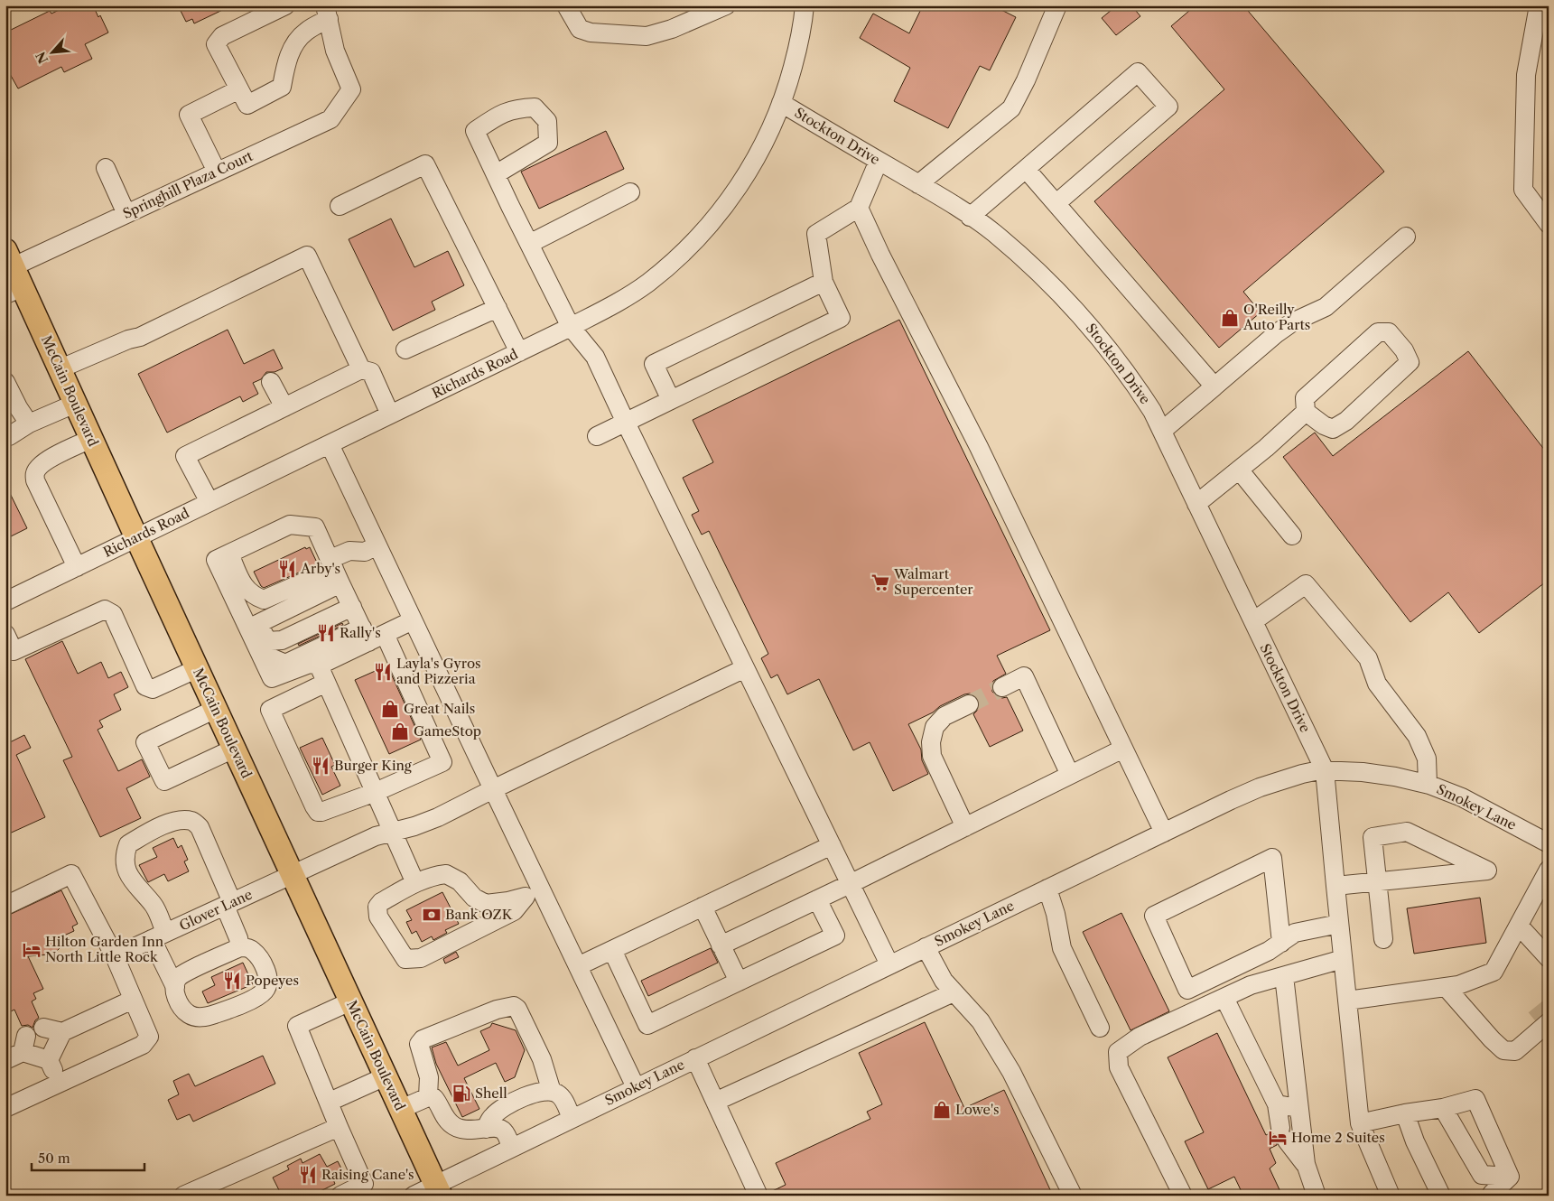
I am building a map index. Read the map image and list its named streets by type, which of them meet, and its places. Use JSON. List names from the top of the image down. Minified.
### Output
{"streets":{"main road":["McCain Boulevard"],"street":["Stockton Drive","Springhill Plaza Court","Richards Road","Smokey Lane","Glover Lane"]},"crossings":[["Stockton Drive","Richards Road"],["Stockton Drive","Smokey Lane"],["Springhill Plaza Court","McCain Boulevard"],["Richards Road","McCain Boulevard"],["McCain Boulevard","Smokey Lane"],["McCain Boulevard","Glover Lane"]],"places":{"shop":["O'Reilly Auto Parts","Great Nails","GameStop","Lowe's"],"restaurant":["Arby's","Rally's","Layla's Gyros and Pizzeria","Burger King","Popeyes","Raising Cane's"],"supermarket":["Walmart Supercenter"],"bank":["Bank OZK"],"hotel":["Hilton Garden Inn North Little Rock","Home 2 Suites"],"fuel station":["Shell"]},"scale_bar":"50 m","north":"bottom left"}
